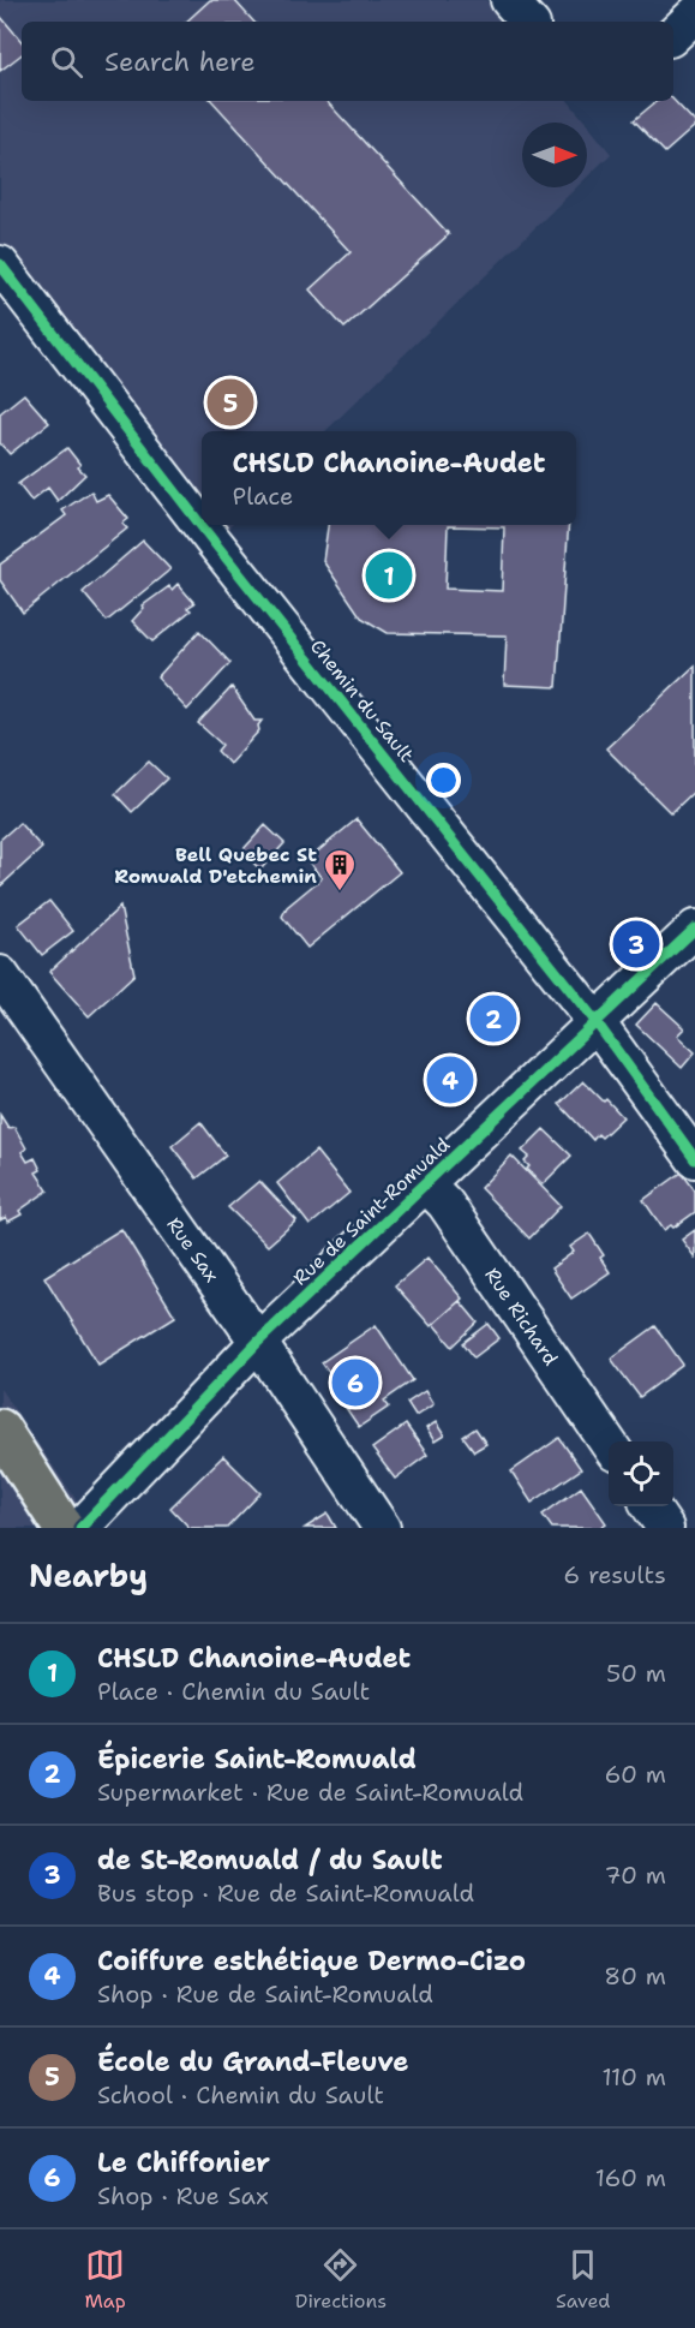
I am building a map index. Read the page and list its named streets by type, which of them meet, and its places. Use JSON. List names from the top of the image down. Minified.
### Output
{"streets":{"street":["Chemin du Sault","Rue de Saint-Romuald","Rue Sax","Rue Richard"]},"crossings":[["Chemin du Sault","Rue de Saint-Romuald"],["Rue de Saint-Romuald","Rue Sax"],["Rue de Saint-Romuald","Rue Richard"]],"places":{"building":["Bell Quebec St Romuald D'etchemin"]},"north":"right","page":{"search":"Search here","pins":["5","1","3","2","4","6"],"popup":["CHSLD Chanoine-Audet","Place"],"heading":["Nearby","6 results"],"list":[{"mark":"1","name":"CHSLD Chanoine-Audet","note":"Place · Chemin du Sault","value":"50 m"},{"mark":"2","name":"Épicerie Saint-Romuald","note":"Supermarket · Rue de Saint-Romuald","value":"60 m"},{"mark":"3","name":"de St-Romuald / du Sault","note":"Bus stop · Rue de Saint-Romuald","value":"70 m"},{"mark":"4","name":"Coiffure esthétique Dermo-Cizo","note":"Shop · Rue de Saint-Romuald","value":"80 m"},{"mark":"5","name":"École du Grand-Fleuve","note":"School · Chemin du Sault","value":"110 m"},{"mark":"6","name":"Le Chiffonier","note":"Shop · Rue Sax","value":"160 m"}],"nav":["Map","Directions","Saved"]}}
